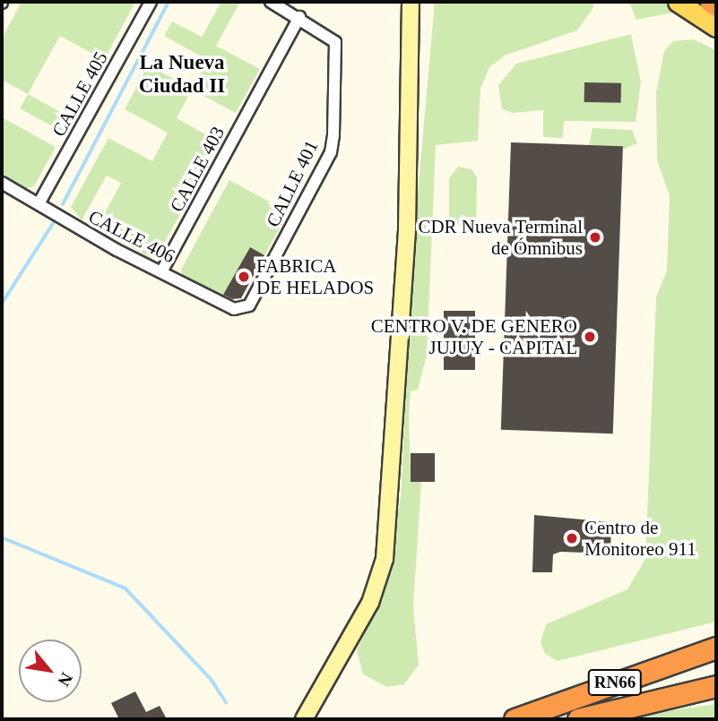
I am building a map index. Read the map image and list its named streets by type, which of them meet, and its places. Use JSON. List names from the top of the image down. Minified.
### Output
{"streets":{"highway":["RN66"],"street":["CALLE 405","CALLE 403","CALLE 401","CALLE 406"]},"crossings":[["CALLE 405","CALLE 406"],["CALLE 403","CALLE 401"],["CALLE 403","CALLE 406"],["CALLE 401","CALLE 406"]],"districts":["La Nueva Ciudad II"],"places":["CDR Nueva Terminal de Ómnibus","FABRICA DE HELADOS","CENTRO V. DE GENERO JUJUY - CAPITAL","Centro de Monitoreo 911"],"north":"bottom right"}
